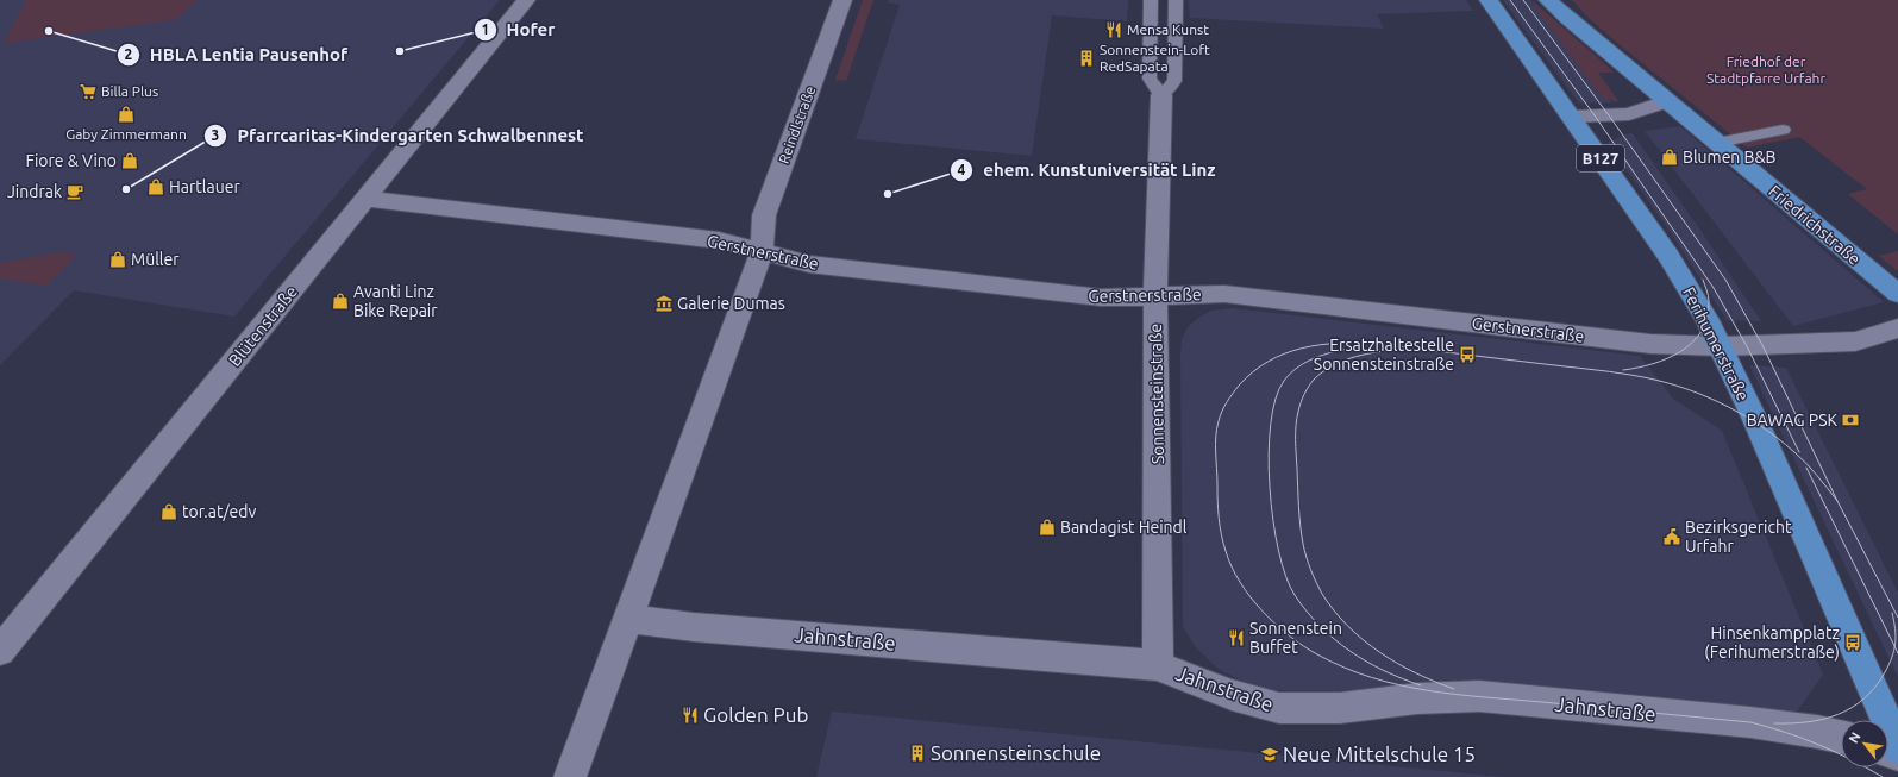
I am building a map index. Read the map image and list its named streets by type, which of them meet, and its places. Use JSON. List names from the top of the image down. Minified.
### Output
{"streets":{"main road":["B127","Friedrichstraße","Ferihumerstraße"],"street":["Reindlstraße","Gerstnerstraße","Blütenstraße","Sonnensteinstraße","Jahnstraße"]},"crossings":[["Reindlstraße","Gerstnerstraße"],["Reindlstraße","Jahnstraße"],["Gerstnerstraße","Blütenstraße"],["Gerstnerstraße","Ferihumerstraße"],["Gerstnerstraße","Sonnensteinstraße"],["Sonnensteinstraße","Jahnstraße"]],"parks":["Friedhof der Stadtpfarre Urfahr"],"places":{"restaurant":["Mensa Kunst","Sonnenstein Buffet","Golden Pub"],"other":["HBLA Lentia Pausenhof","Hofer","Pfarrcaritas-Kindergarten Schwalbennest","ehem. Kunstuniversität Linz"],"building":["Sonnenstein-Loft RedSapata","Sonnensteinschule"],"supermarket":["Billa Plus"],"shop":["Gaby Zimmermann","Blumen B&B","Fiore & Vino","Hartlauer","Müller","Avanti Linz Bike Repair","tor.at/edv","Bandagist Heindl"],"cafe":["Jindrak"],"museum":["Galerie Dumas"],"bus stop":["Ersatzhaltestelle Sonnensteinstraße","Hinsenkampplatz (Ferihumerstraße)"],"bank":["BAWAG PSK"],"public building":["Bezirksgericht Urfahr"],"school or university":["Neue Mittelschule 15"]},"north":"top left"}
